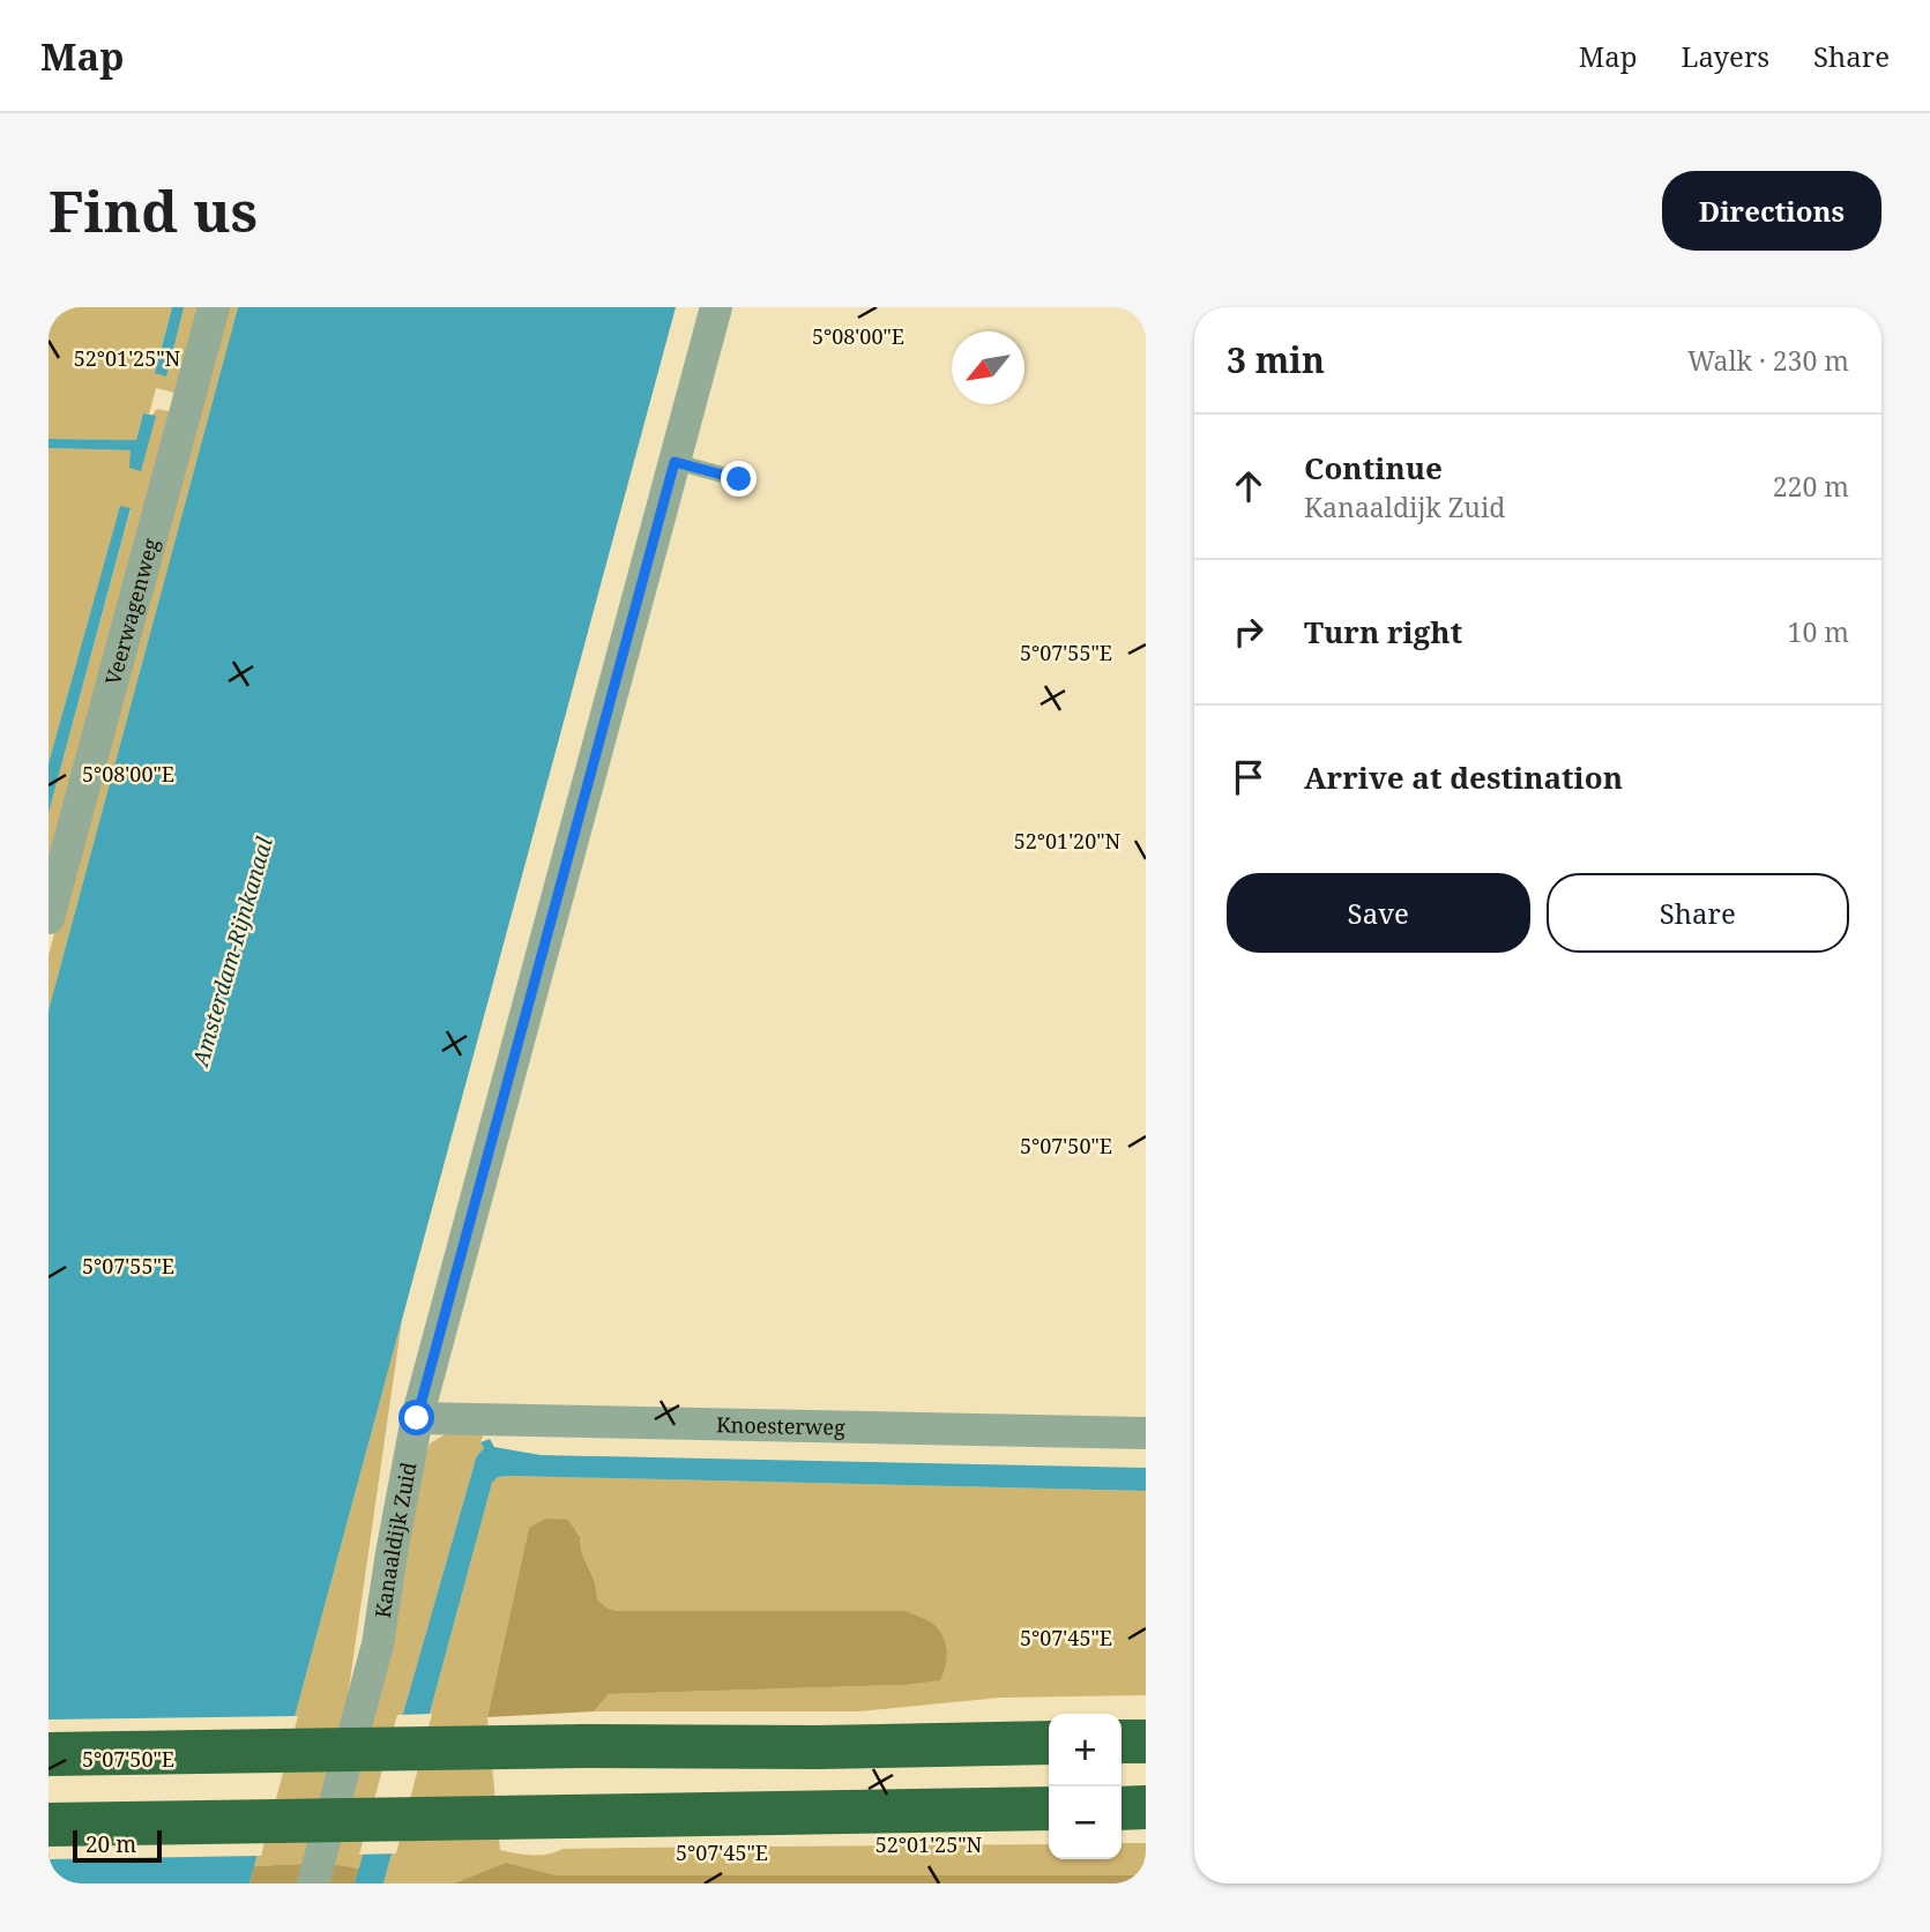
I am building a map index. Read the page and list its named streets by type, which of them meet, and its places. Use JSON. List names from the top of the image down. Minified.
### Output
{"streets":{"street":["Veerwagenweg","Knoesterweg","Kanaaldijk Zuid"]},"crossings":[["Knoesterweg","Kanaaldijk Zuid"]],"water":["Amsterdam-Rijnkanaal"],"scale_bar":"20 m","north":"bottom left","page":{"header":"Map","nav":["Map","Layers","Share"],"buttons":["Directions",["Save","Share"]],"title":"Find us","heading":["3 min","Walk · 230 m"],"list":[["Continue","Kanaaldijk Zuid","220 m"],["Turn right","10 m"],"Arrive at destination"],"map_buttons":["+","−"],"scale":"20 m"},"coordinates":["5°08'00\"E","52°01'25\"N","5°07'55\"E","52°01'20\"N","5°07'50\"E","5°07'45\"E"]}
